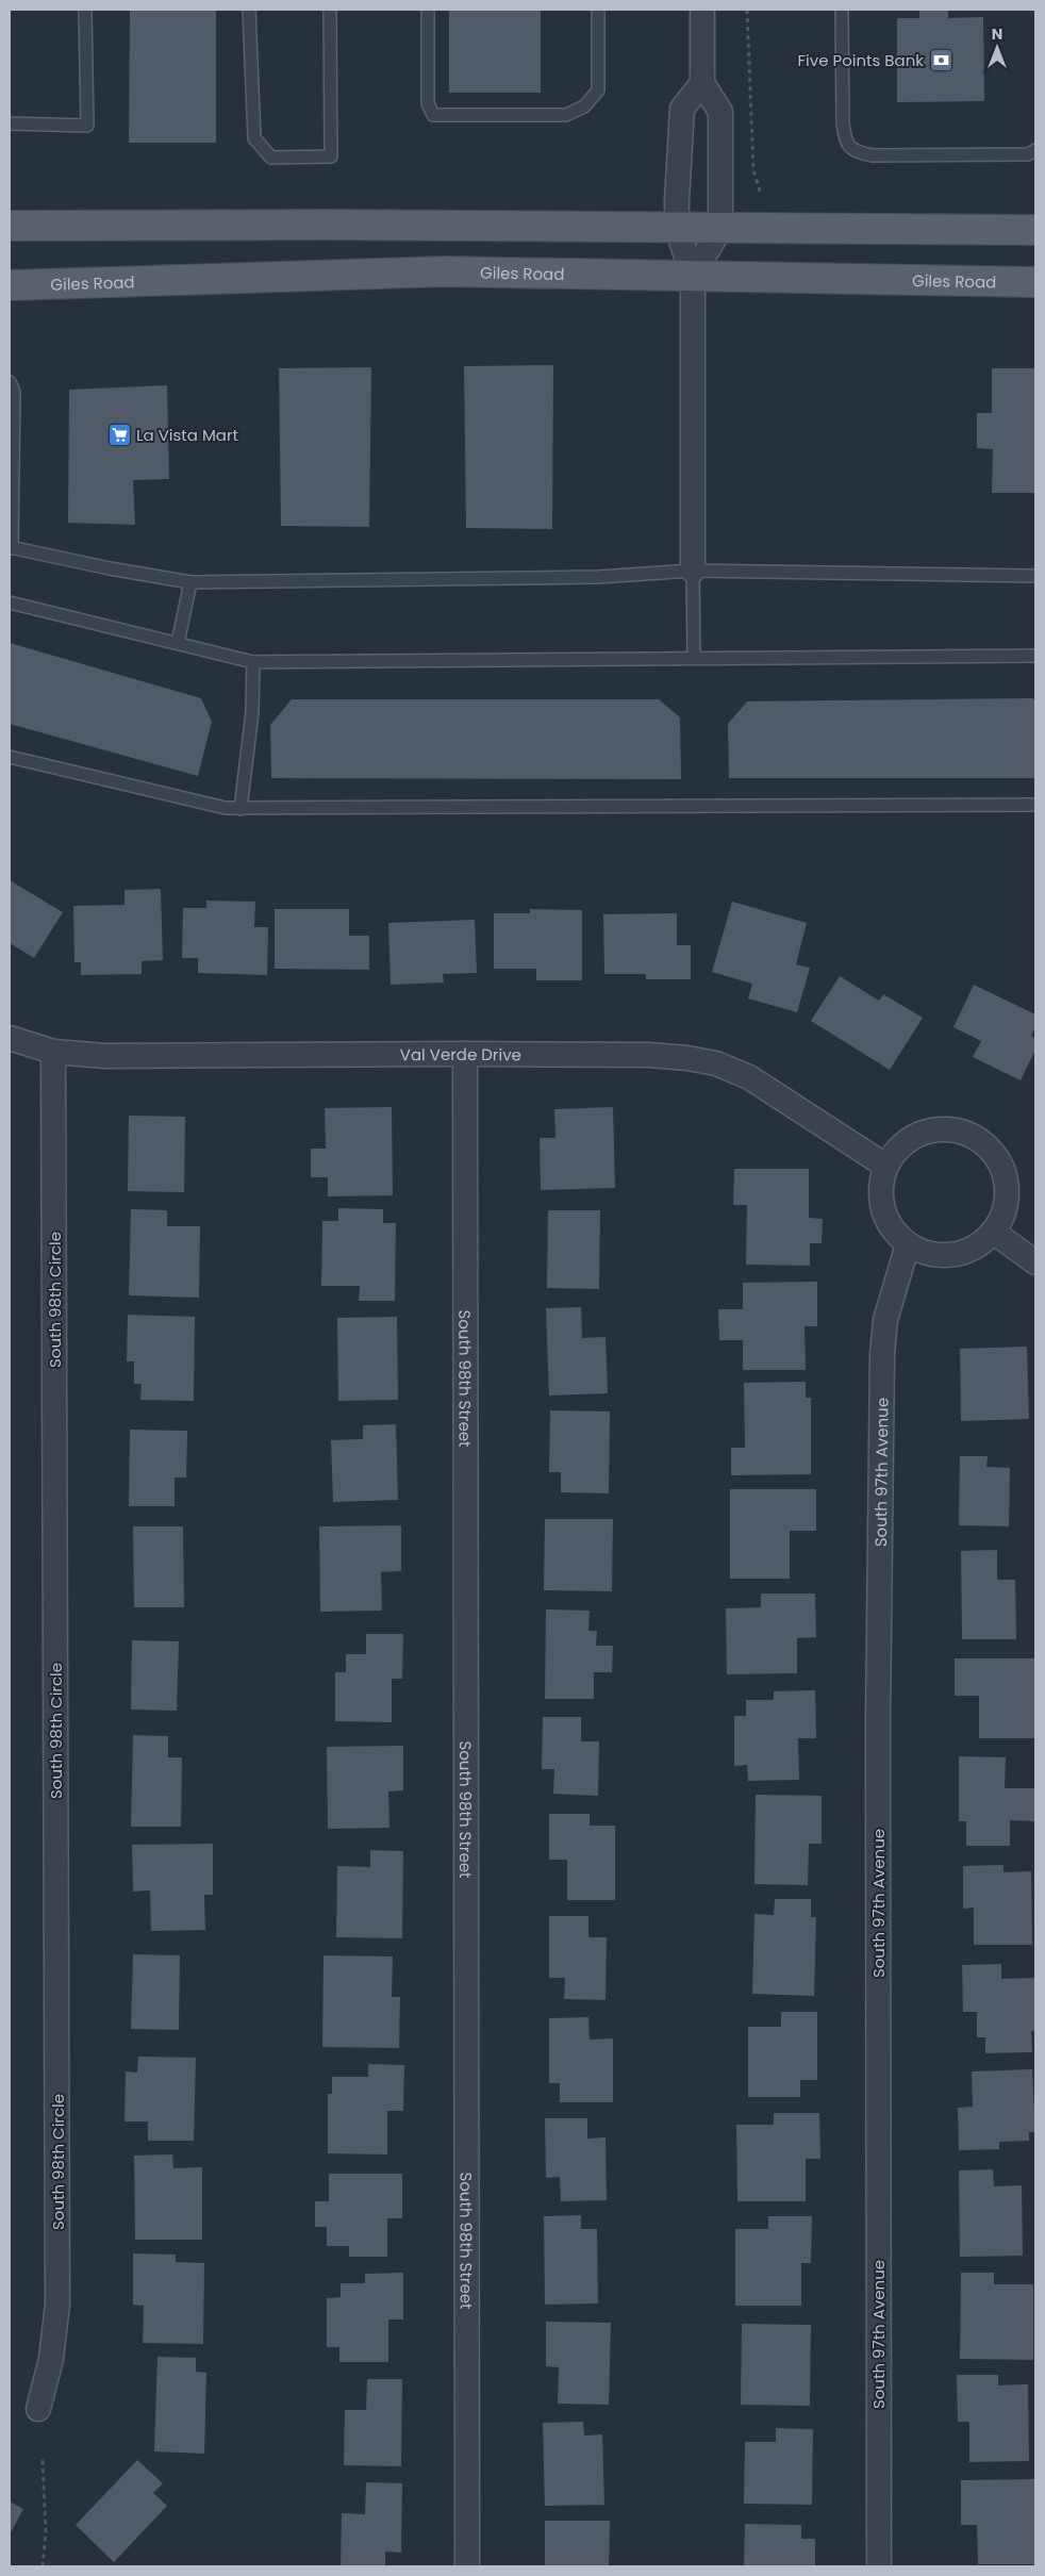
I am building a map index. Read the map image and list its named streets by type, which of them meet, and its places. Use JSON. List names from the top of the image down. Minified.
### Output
{"streets":{"main road":["Giles Road"],"street":["Val Verde Drive","South 98th Circle","South 98th Street","South 97th Avenue"]},"crossings":[["Val Verde Drive","South 98th Circle"],["Val Verde Drive","South 98th Street"],["Val Verde Drive","South 97th Avenue"]],"places":{"bank":["Five Points Bank"],"supermarket":["La Vista Mart"]},"north":"top"}
